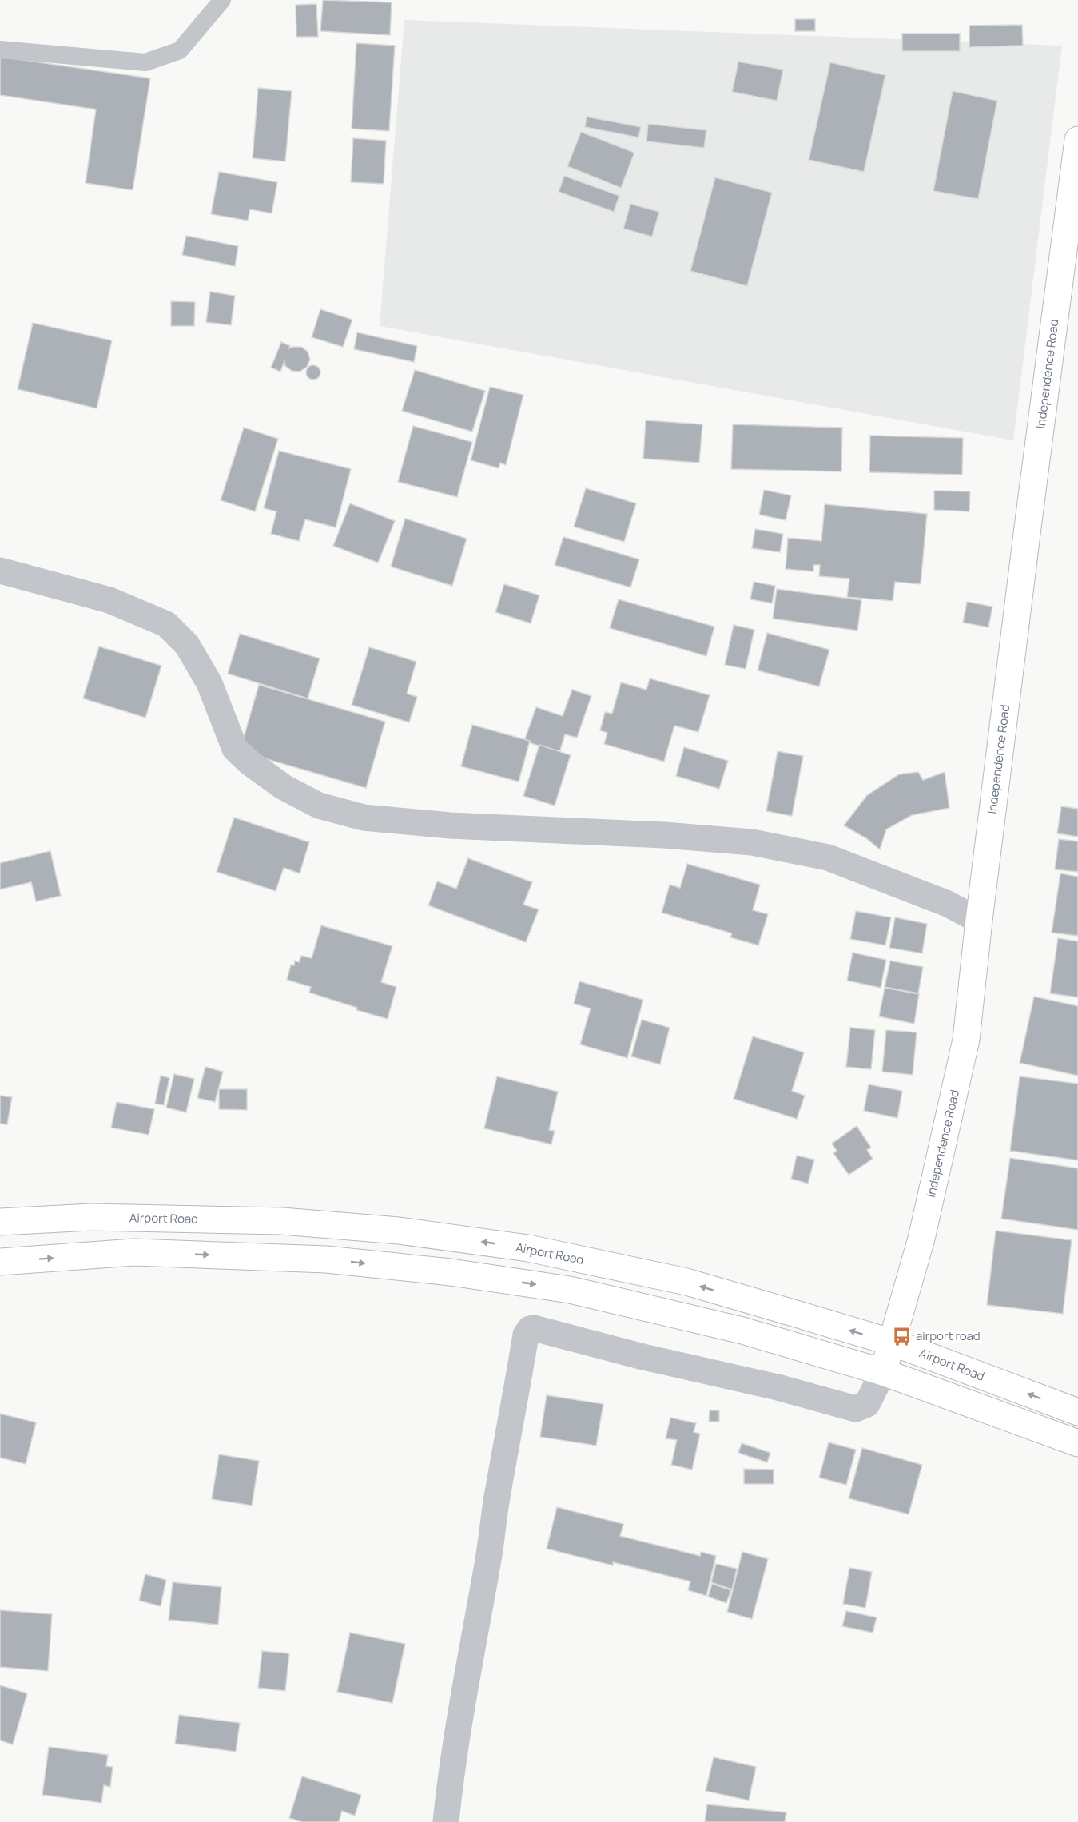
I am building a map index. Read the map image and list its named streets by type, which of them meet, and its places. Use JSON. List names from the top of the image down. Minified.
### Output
{"streets":{"main road":["Independence Road","Airport Road"]},"crossings":[["Independence Road","Airport Road"]],"places":{"bus stop":["airport road"]}}
